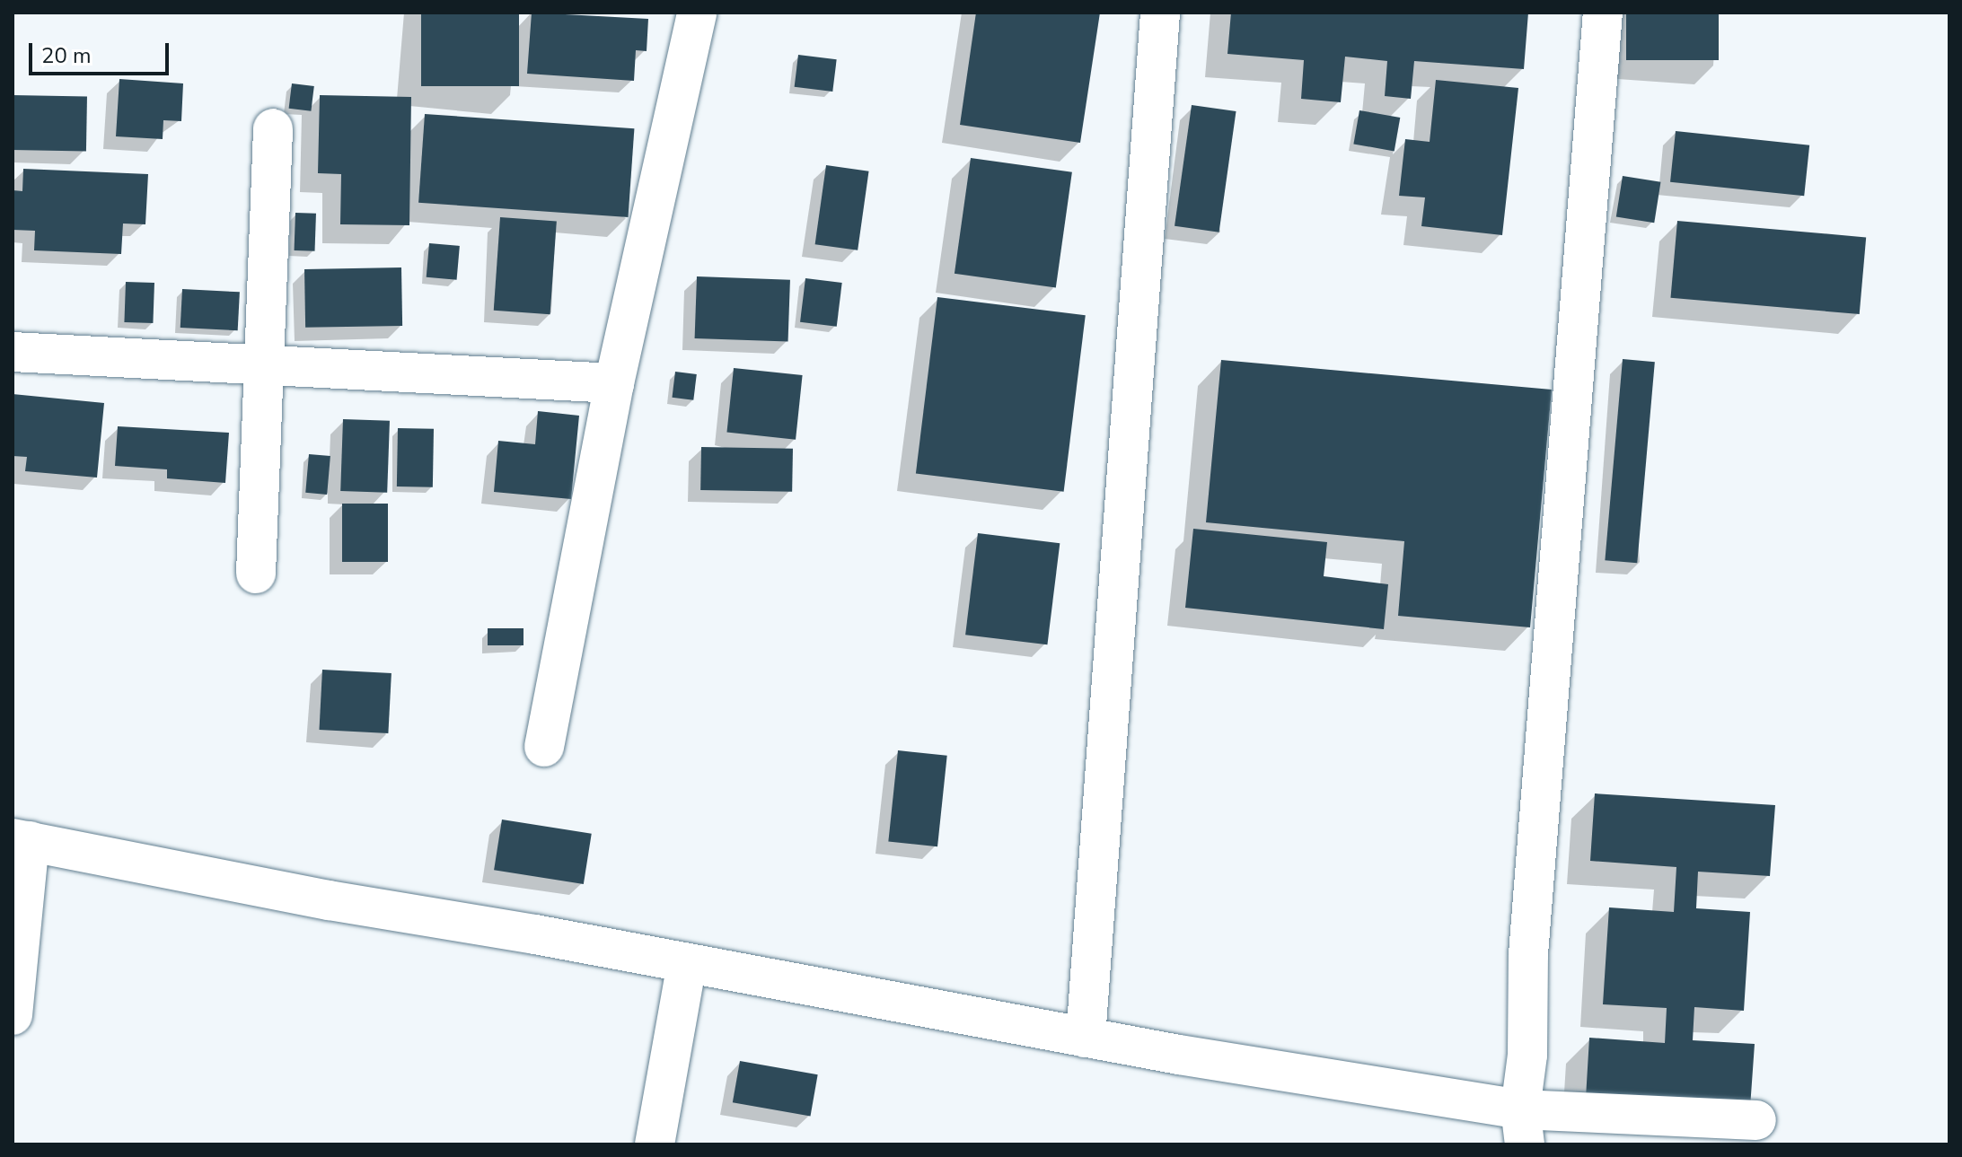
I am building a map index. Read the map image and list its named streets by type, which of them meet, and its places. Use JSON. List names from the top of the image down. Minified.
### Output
{"scale_bar":"20 m"}
